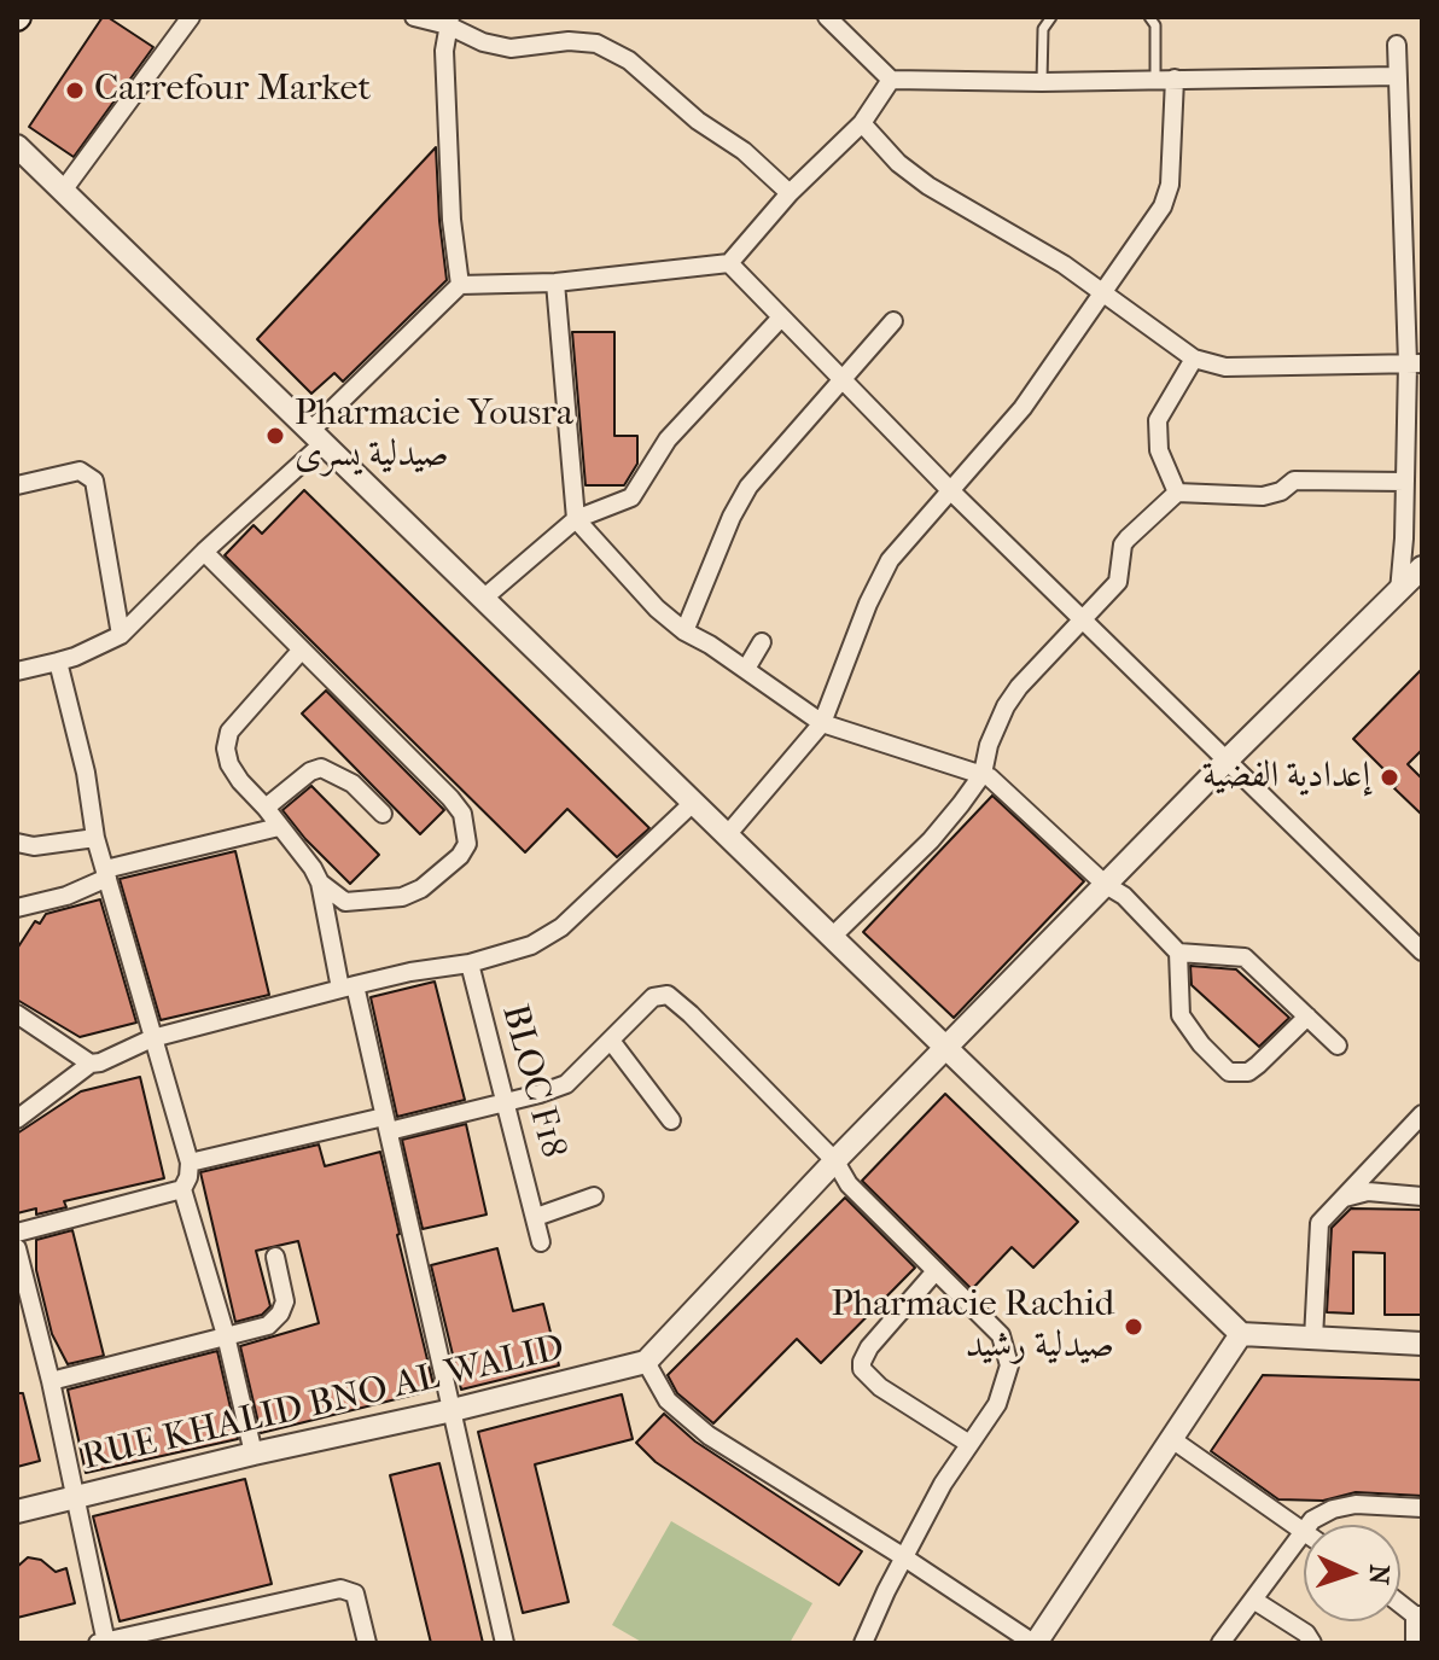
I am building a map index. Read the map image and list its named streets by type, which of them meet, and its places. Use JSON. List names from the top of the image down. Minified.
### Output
{"streets":{"street":["BLOC F18","RUE KHALID BNO AL WALID"]},"places":["Carrefour Market","Pharmacie Yousra صيدلية يسرى","إعدادية الفضية","Pharmacie Rachid صيدلية رشيد"],"north":"right"}
